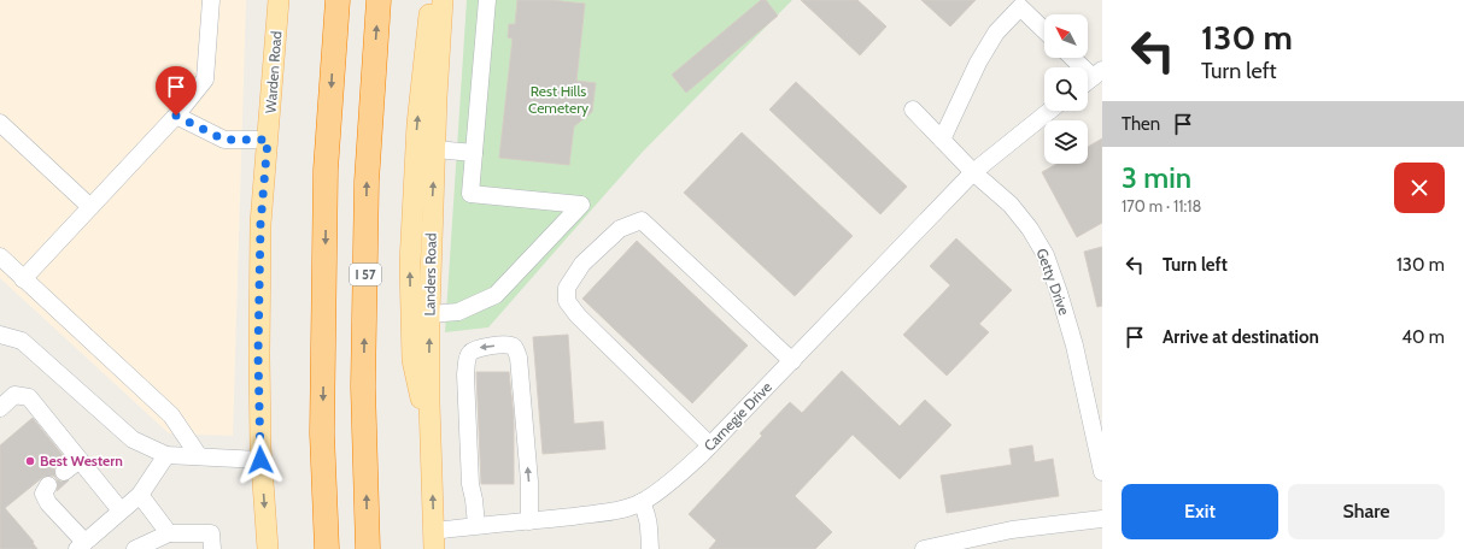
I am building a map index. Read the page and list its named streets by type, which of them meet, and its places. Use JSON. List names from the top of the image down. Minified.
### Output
{"streets":{"highway":["I 57"],"main road":["Warden Road","Landers Road"],"street":["Getty Drive","Carnegie Drive"]},"crossings":[["Landers Road","Carnegie Drive"],["Getty Drive","Carnegie Drive"]],"parks":["Rest Hills Cemetery"],"places":["Best Western"],"north":"top left","page":{"turn":["130 m","Turn left"],"then":"Then","heading":["3 min","170 m · 11:18"],"list":[{"name":"Turn left","value":"130 m"},{"name":"Arrive at destination","value":"40 m"}],"buttons":["Exit","Share"]}}
